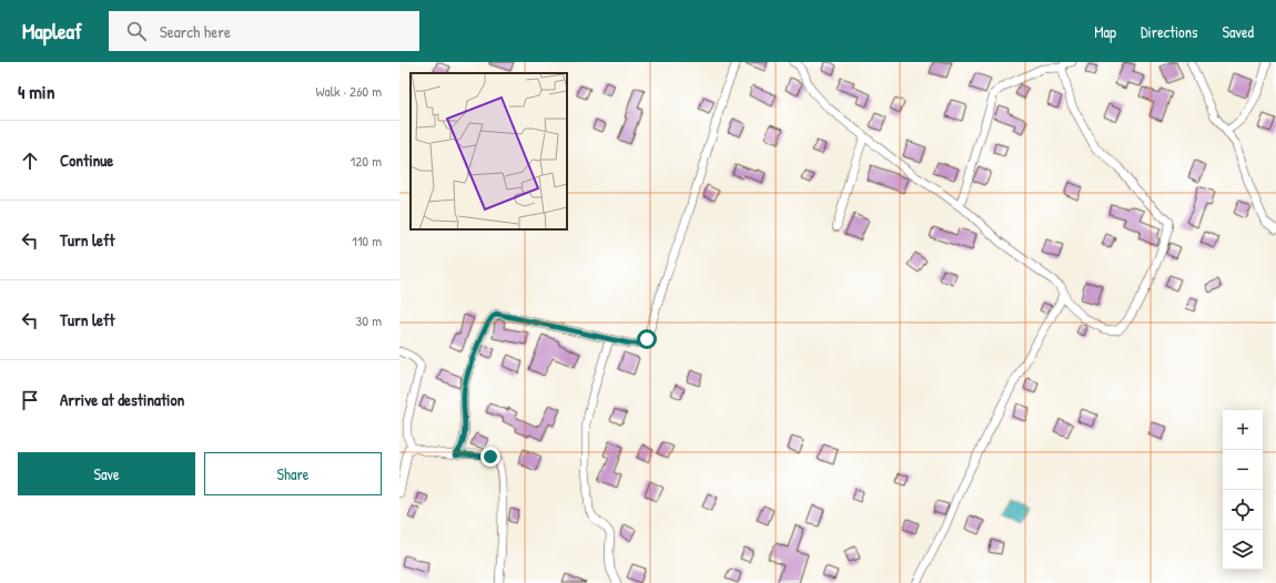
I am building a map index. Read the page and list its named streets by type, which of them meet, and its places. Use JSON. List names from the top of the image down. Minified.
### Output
{"page":{"header":"Mapleaf","search":"Search here","nav":["Map","Directions","Saved"],"heading":["4 min","Walk · 260 m"],"list":[["Continue","120 m"],["Turn left","110 m"],["Turn left","30 m"],"Arrive at destination"],"map_buttons":["+","−"],"buttons":["Save","Share"]}}
